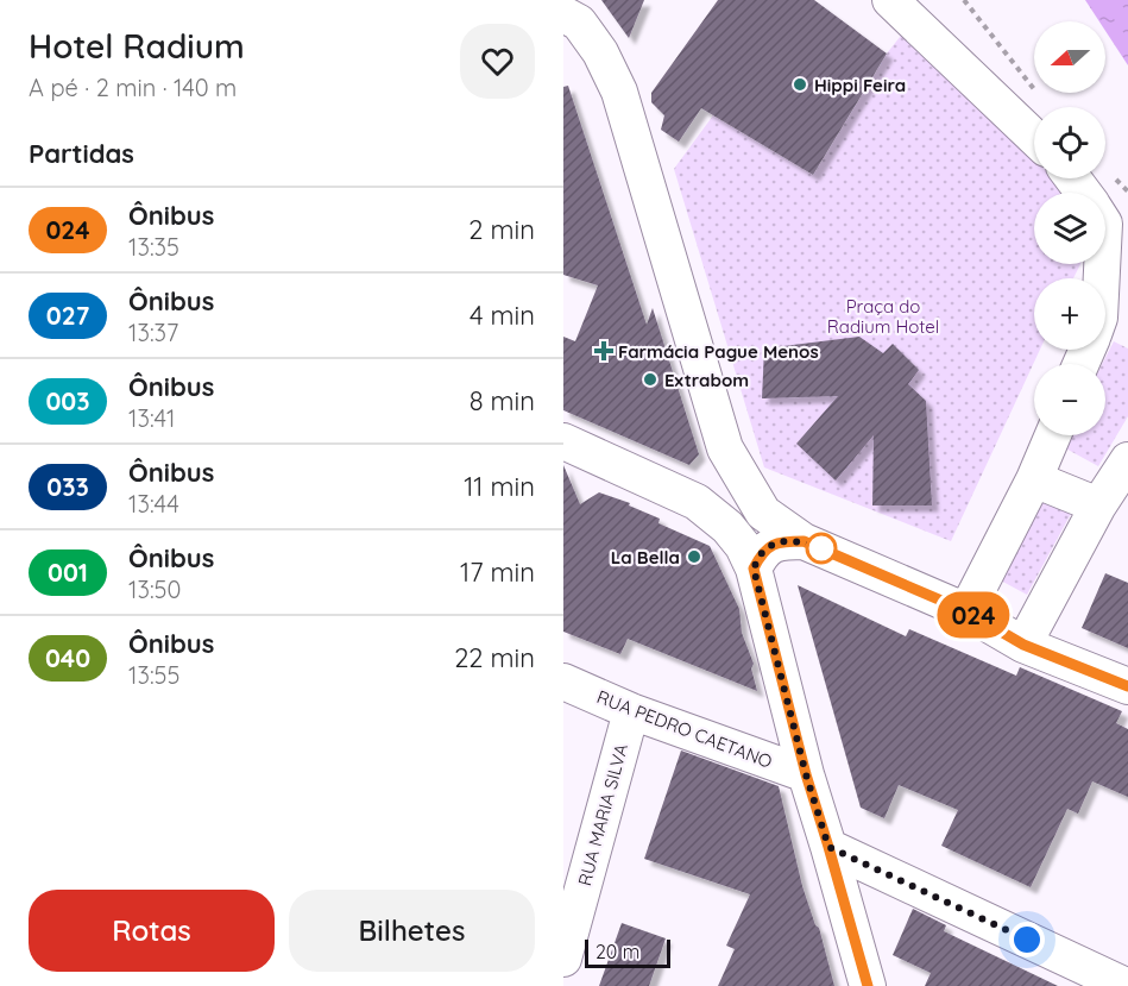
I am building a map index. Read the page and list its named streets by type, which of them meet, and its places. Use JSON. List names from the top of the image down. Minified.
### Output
{"streets":{"street":["RUA PEDRO CAETANO","RUA MARIA SILVA"]},"crossings":[["RUA PEDRO CAETANO","RUA MARIA SILVA"]],"parks":["Praça do Radium Hotel"],"places":{"other":["Hippi Feira","Extrabom","La Bella"],"health":["Farmácia Pague Menos"]},"lines":["bus line 024"],"scale_bar":"20 m","north":"left","page":{"heading":[["Hotel Radium","A pé · 2 min · 140 m"],"Partidas"],"on_map":"024","map_buttons":["+","−"],"list":[{"mark":"024","name":"Ônibus","note":"13:35","value":"2 min"},{"mark":"027","name":"Ônibus","note":"13:37","value":"4 min"},{"mark":"003","name":"Ônibus","note":"13:41","value":"8 min"},{"mark":"033","name":"Ônibus","note":"13:44","value":"11 min"},{"mark":"001","name":"Ônibus","note":"13:50","value":"17 min"},{"mark":"040","name":"Ônibus","note":"13:55","value":"22 min"}],"buttons":["Rotas","Bilhetes"],"scale":"20 m"}}
